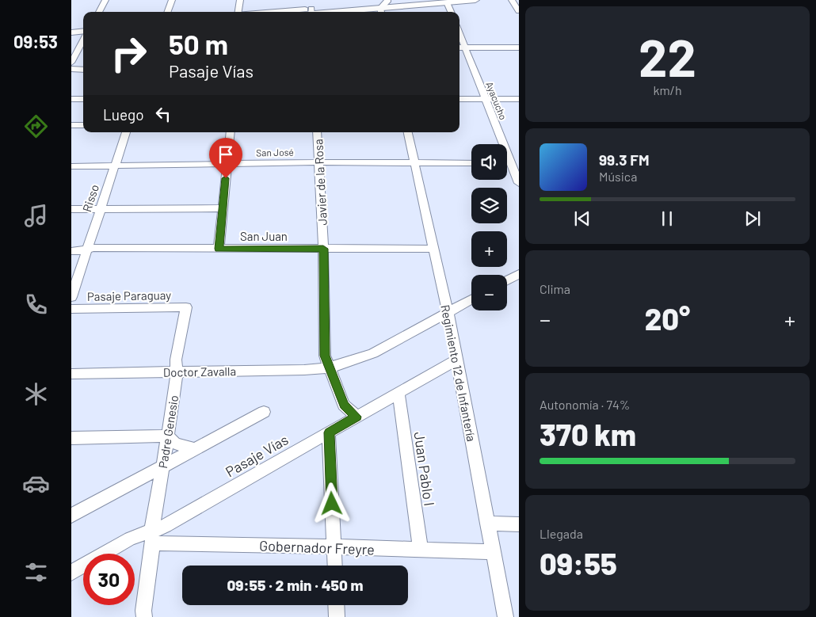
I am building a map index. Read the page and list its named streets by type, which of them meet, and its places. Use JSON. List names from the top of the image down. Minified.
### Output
{"streets":{"street":["Ayacucho","San José","Javier de la Rosa","Risso","San Juan","Pasaje Paraguay","Doctor Zavalla","Regimiento 12 de Infantería","Padre Genesio","Pasaje Vías","Juan Pablo I","Gobernador Freyre"]},"crossings":[["San José","Javier de la Rosa"],["San José","Risso"],["San José","Regimiento 12 de Infantería"],["Javier de la Rosa","San Juan"],["Javier de la Rosa","Doctor Zavalla"],["Javier de la Rosa","Pasaje Vías"],["Risso","San Juan"],["San Juan","Regimiento 12 de Infantería"],["Pasaje Paraguay","Padre Genesio"],["Doctor Zavalla","Padre Genesio"],["Regimiento 12 de Infantería","Pasaje Vías"],["Regimiento 12 de Infantería","Gobernador Freyre"],["Padre Genesio","Pasaje Vías"],["Padre Genesio","Gobernador Freyre"],["Pasaje Vías","Juan Pablo I"],["Pasaje Vías","Gobernador Freyre"],["Juan Pablo I","Gobernador Freyre"]],"page":{"tabs":"09:53","tile":[["22","km/h"],"Clima",["Autonomía · 74%","370 km"],["Llegada","09:55"]],"turn":["50 m","Pasaje Vías"],"then":"Luego","song":["99.3 FM","Música"],"map_buttons":["+","−"],"heat":["−","20°","+"],"limit":"30","trip":"09:55 · 2 min · 450 m"}}
